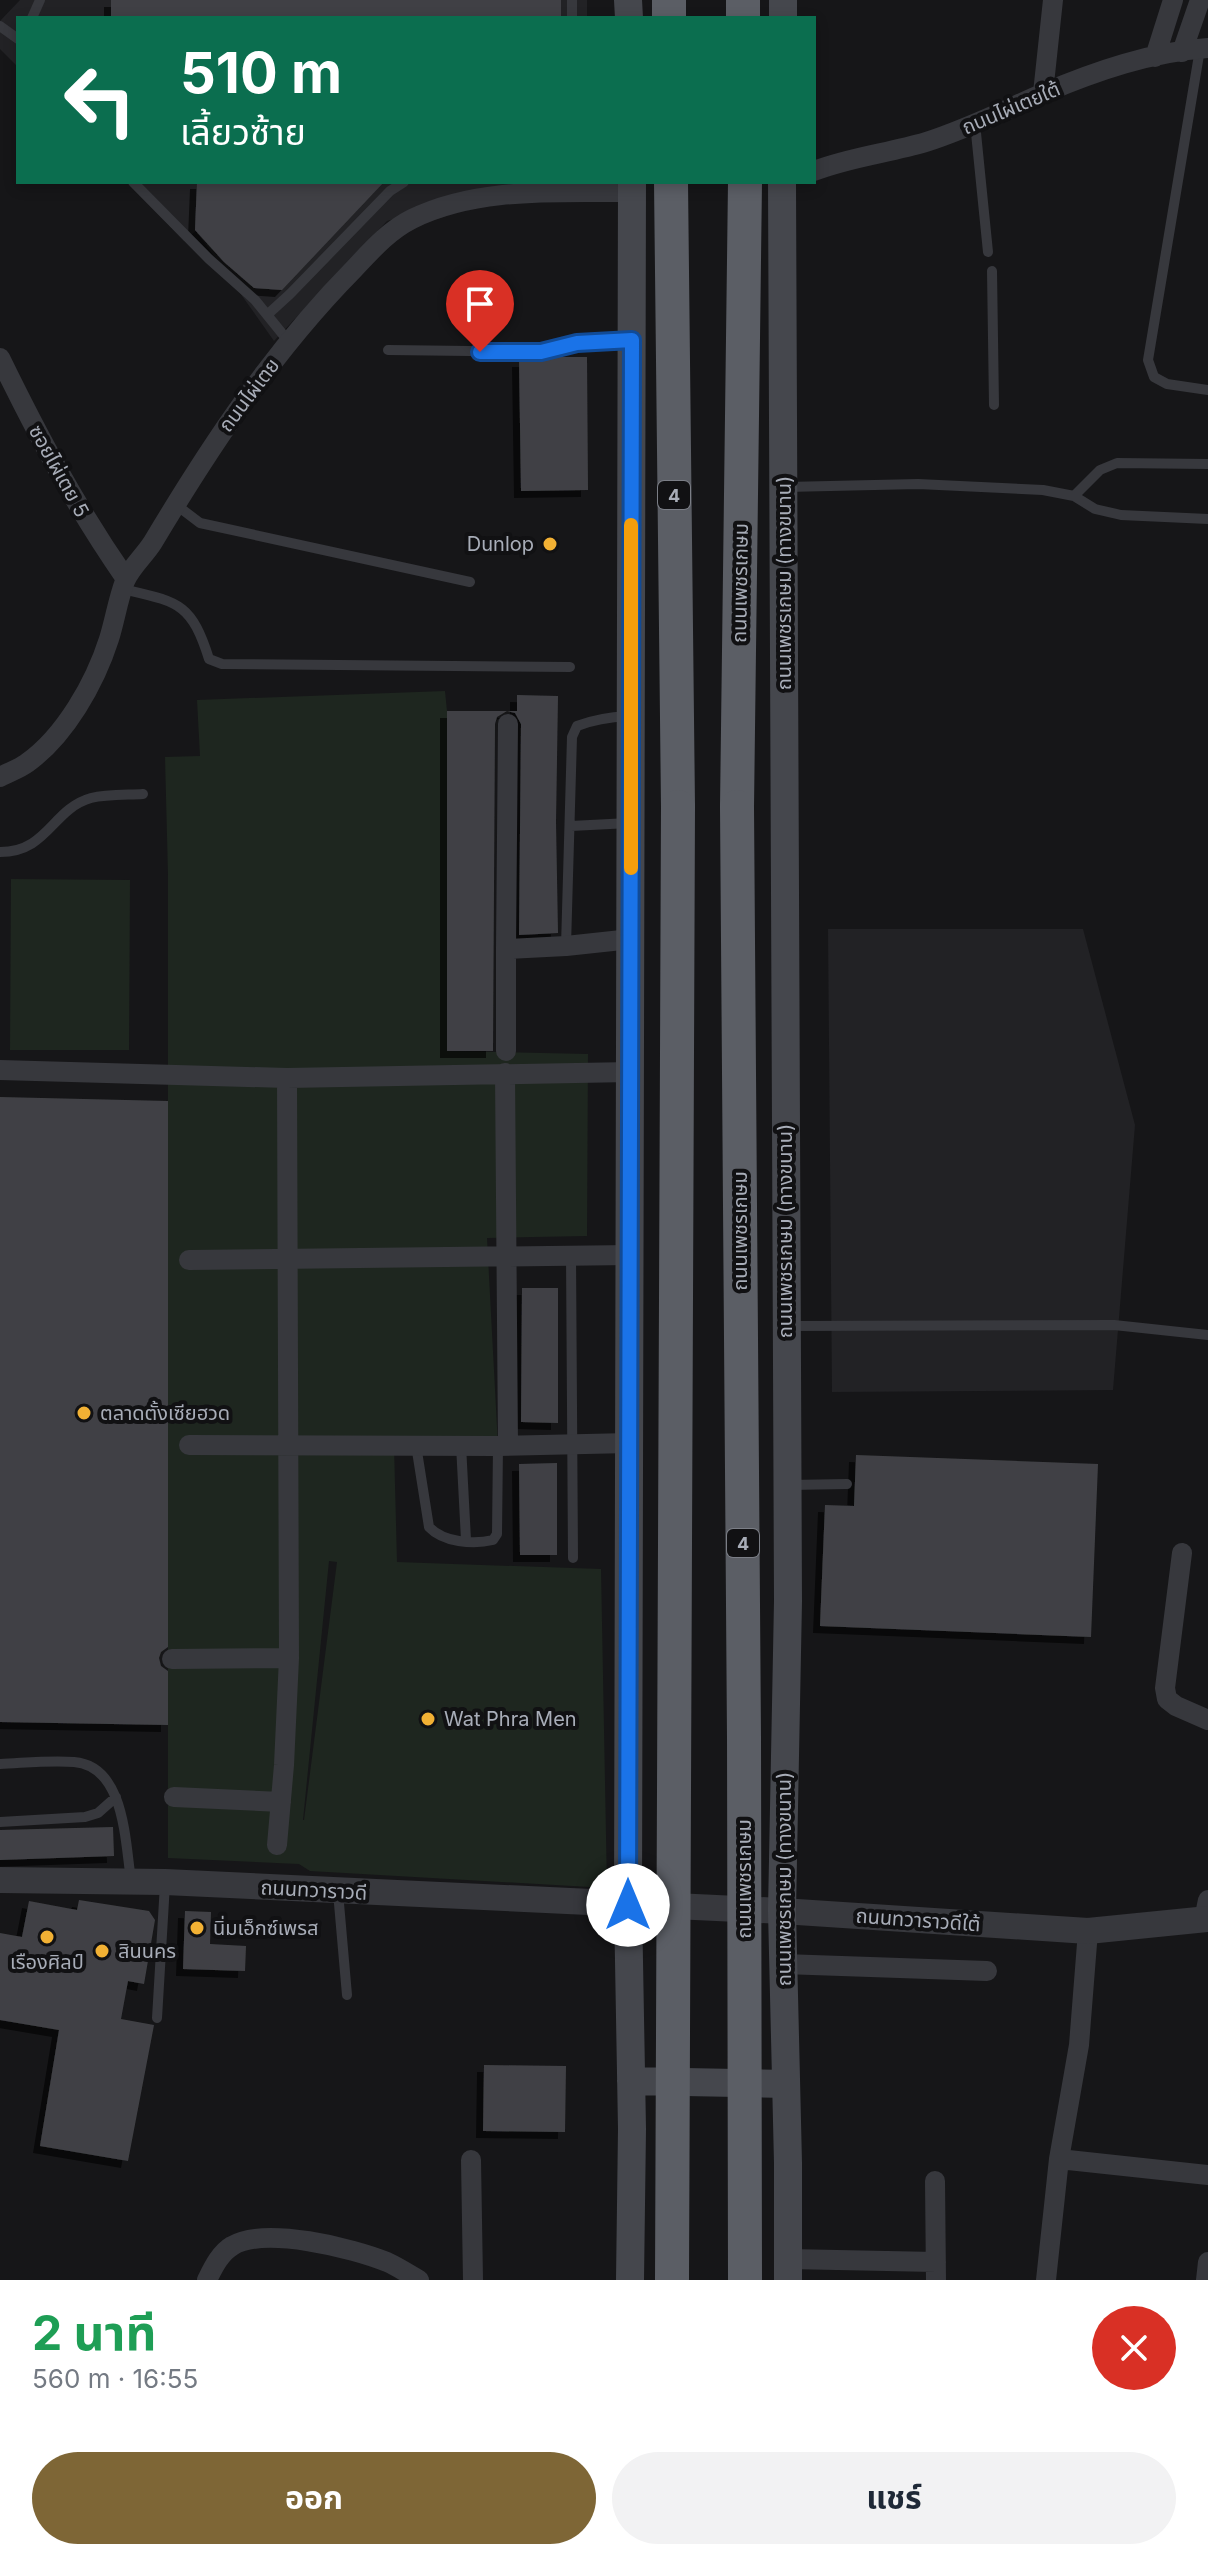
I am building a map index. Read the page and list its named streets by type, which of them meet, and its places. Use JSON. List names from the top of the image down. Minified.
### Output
{"streets":{"highway":["4","ถนนเพชรเกษม"],"main road":["ถนนเพชรเกษม (ทางขนาน)"],"street":["ถนนไผ่เตยใต้","ถนนไผ่เตย","ซอยไผ่เตย 5","ถนนทวาราวดี","ถนนทวาราวดีใต้"]},"crossings":[["ถนนไผ่เตย","ซอยไผ่เตย 5"],["ถนนไผ่เตย","4"],["4","ถนนทวาราวดี"],["4","ถนนทวาราวดีใต้"],["ถนนเพชรเกษม (ทางขนาน)","ถนนทวาราวดีใต้"],["ถนนทวาราวดี","ถนนทวาราวดีใต้"]],"places":["Dunlop","ตลาดตั้งเซียฮวด","Wat Phra Men","นิ่มเอ็กซ์เพรส","เรืองศิลป์","สินนคร"],"page":{"turn":["510 m","เลี้ยวซ้าย"],"heading":["2 นาที","560 m · 16:55"],"buttons":["ออก","แชร์"]}}
